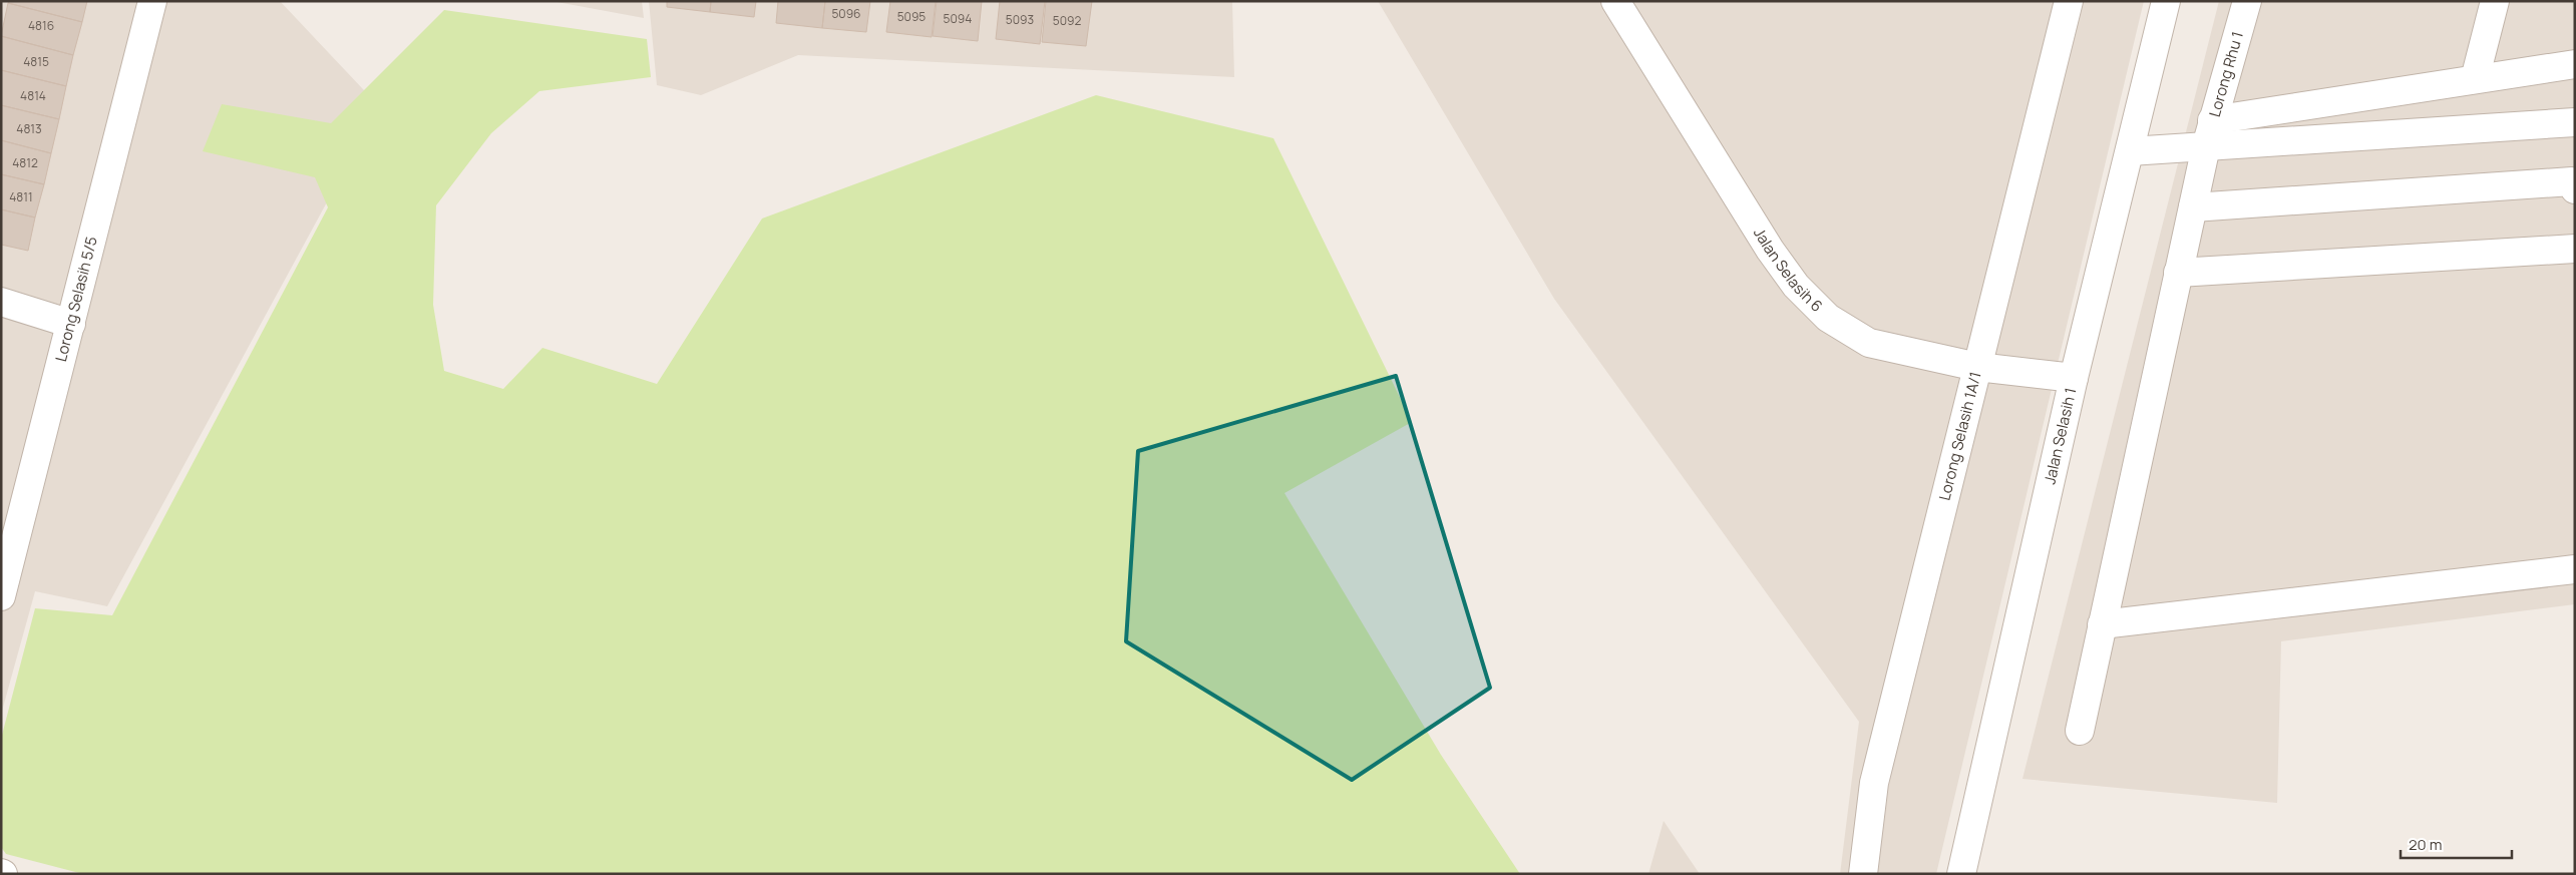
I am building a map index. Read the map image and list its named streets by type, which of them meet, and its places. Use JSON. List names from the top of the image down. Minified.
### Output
{"streets":{"street":["Lorong Rhu 1","Jalan Selasih 6","Lorong Selasih 5/5","Lorong Selasih 1A/1","Jalan Selasih 1"]},"crossings":[["Jalan Selasih 6","Lorong Selasih 1A/1"],["Jalan Selasih 6","Jalan Selasih 1"]],"house_numbers":["5096","5095","5094","5093","5092","4816","4815","4814","4813","4812","4811"],"scale_bar":"20 m"}
